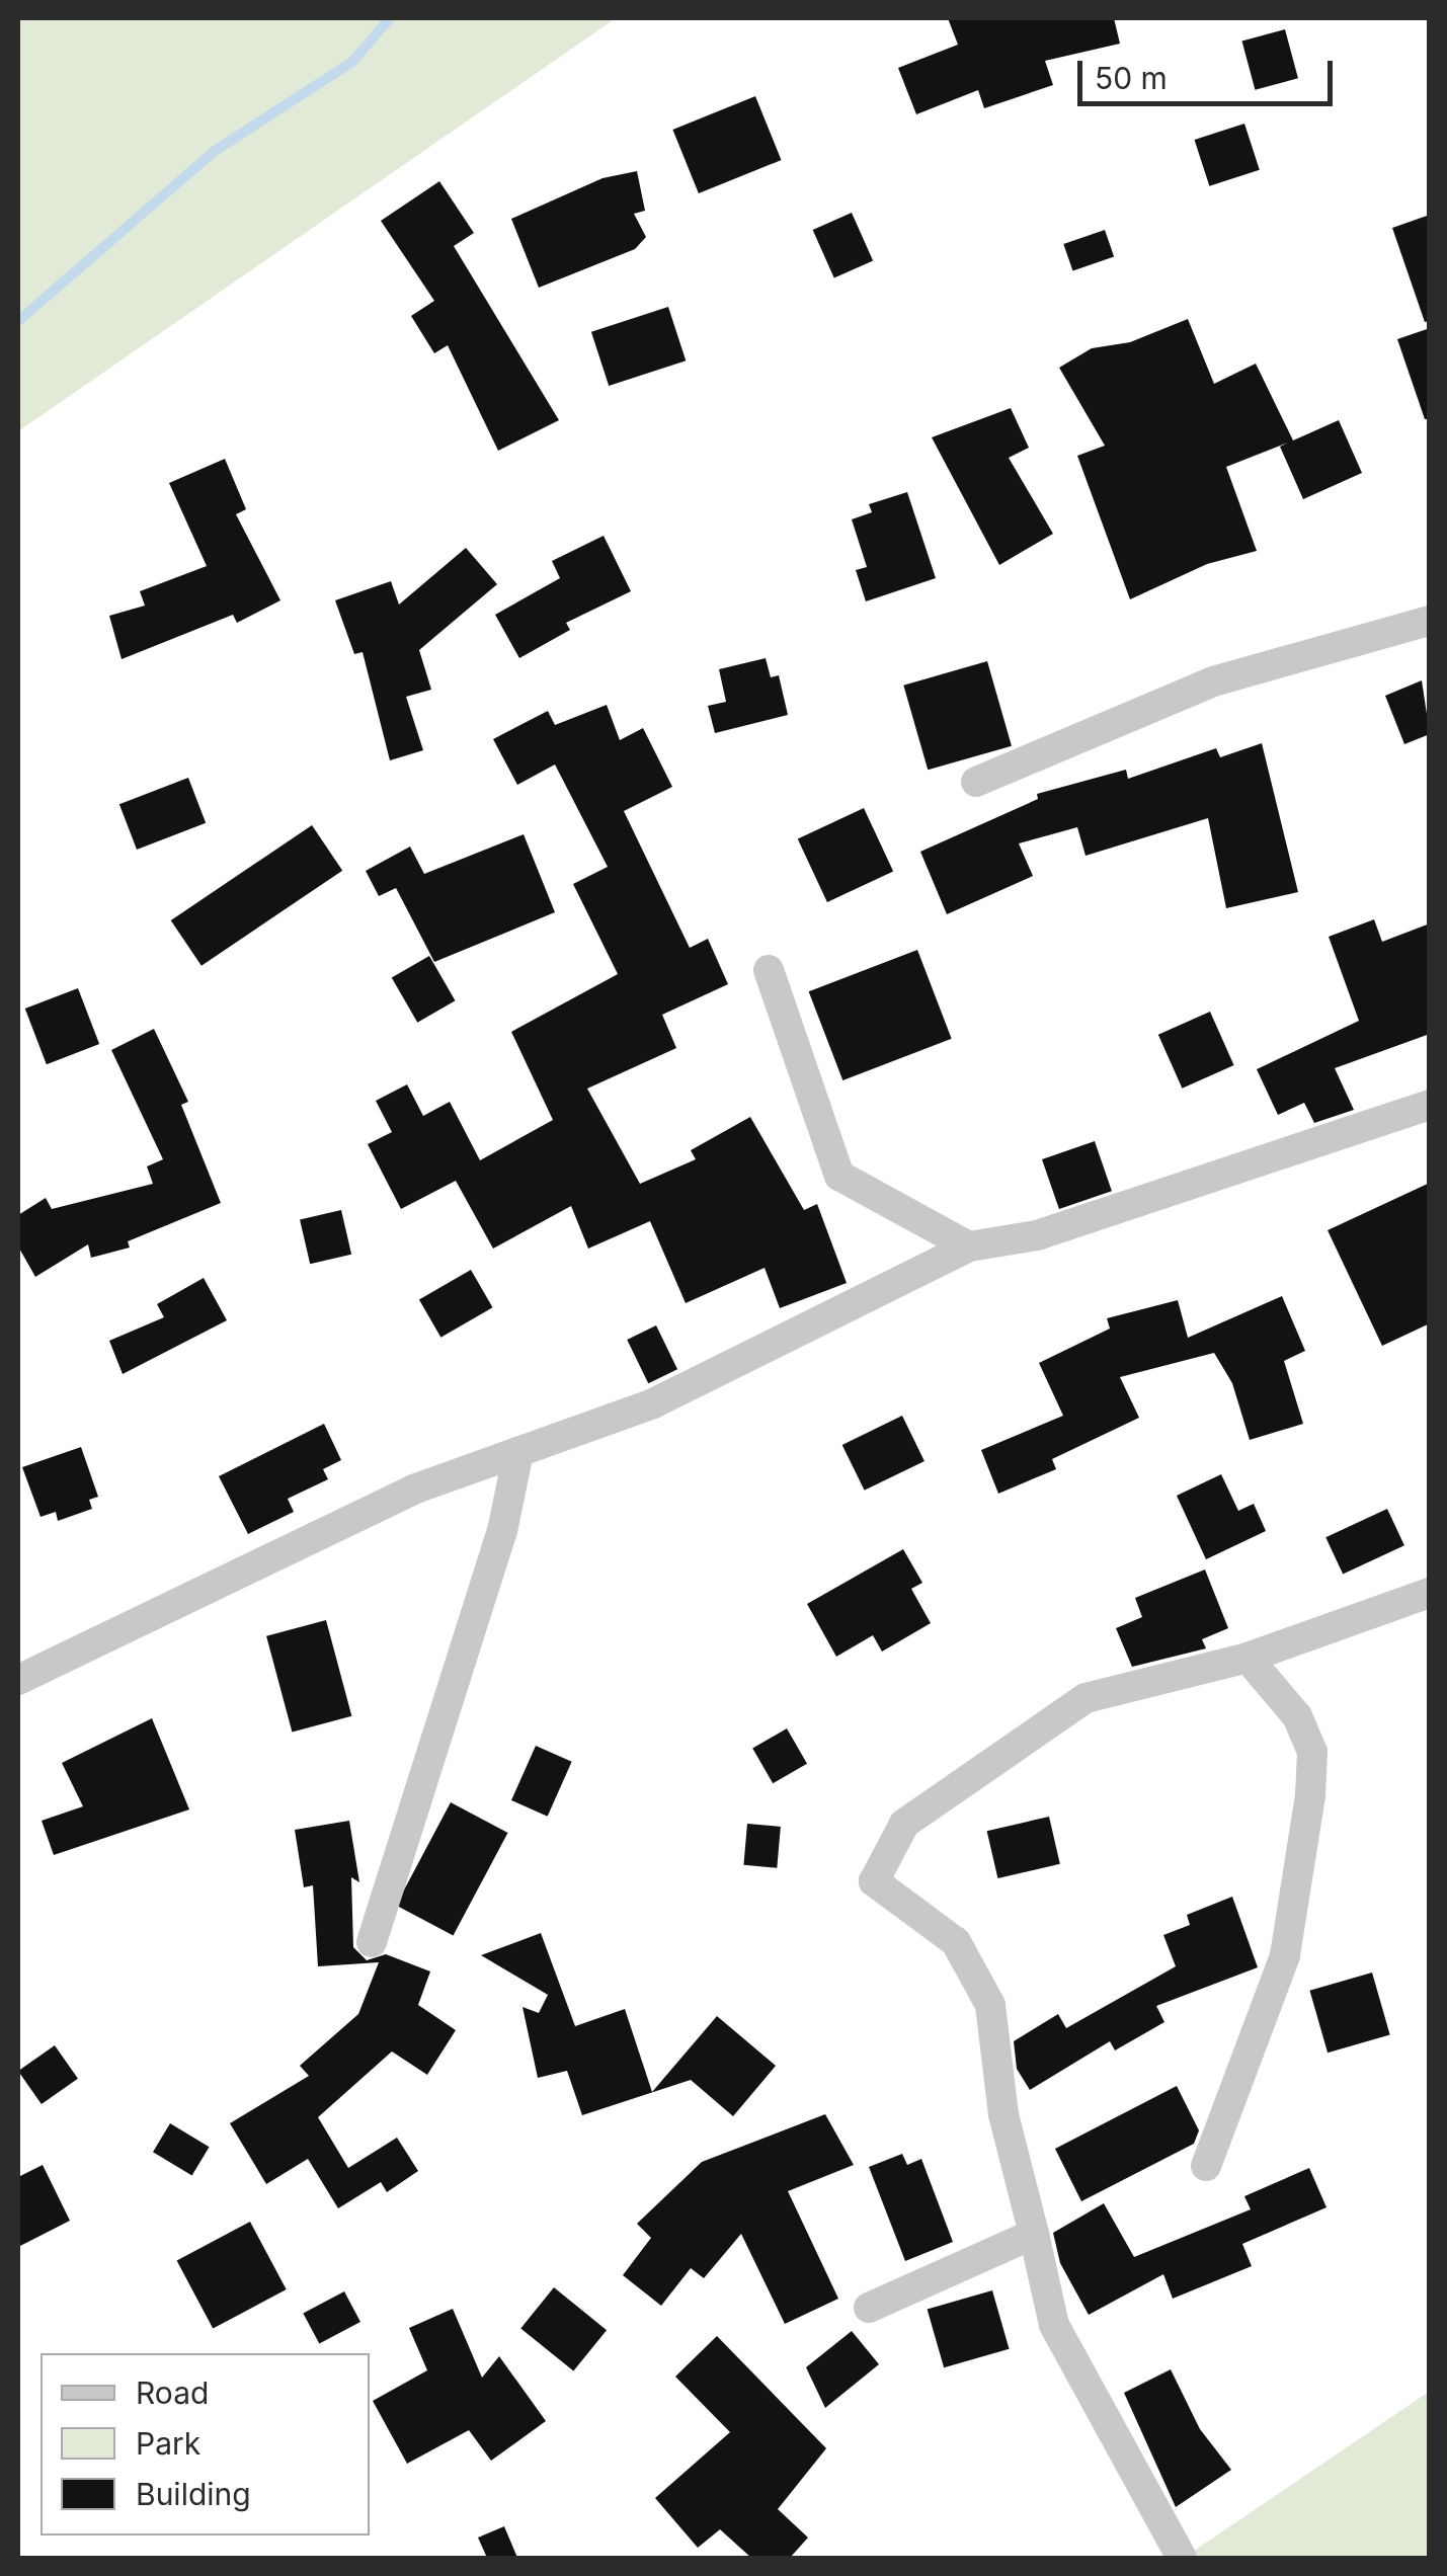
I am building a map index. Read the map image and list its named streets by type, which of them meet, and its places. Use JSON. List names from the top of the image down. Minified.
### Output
{"legend":["Road","Park","Building"],"scale_bar":"50 m"}
